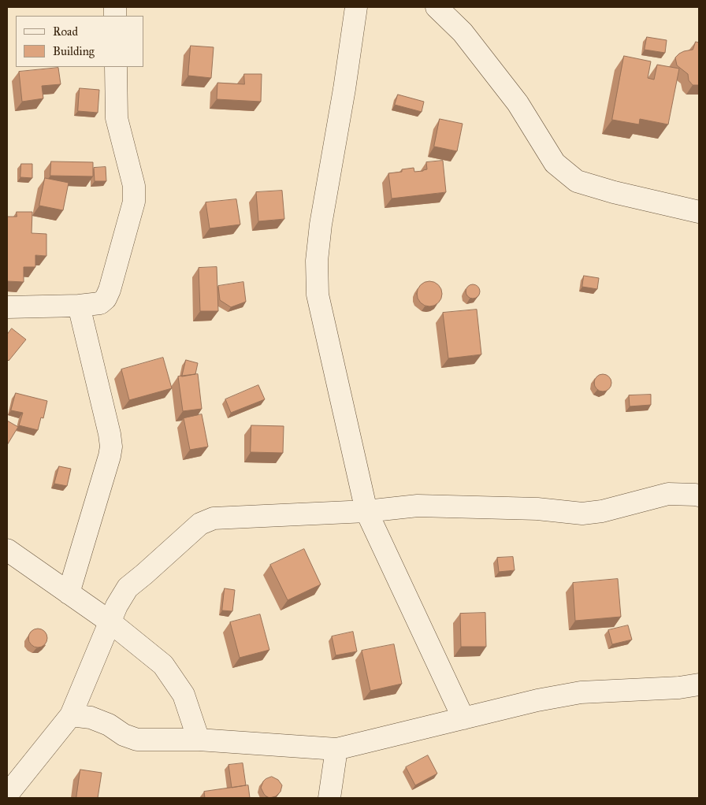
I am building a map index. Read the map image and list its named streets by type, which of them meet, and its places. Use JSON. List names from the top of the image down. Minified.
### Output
{"legend":["Road","Building"]}
